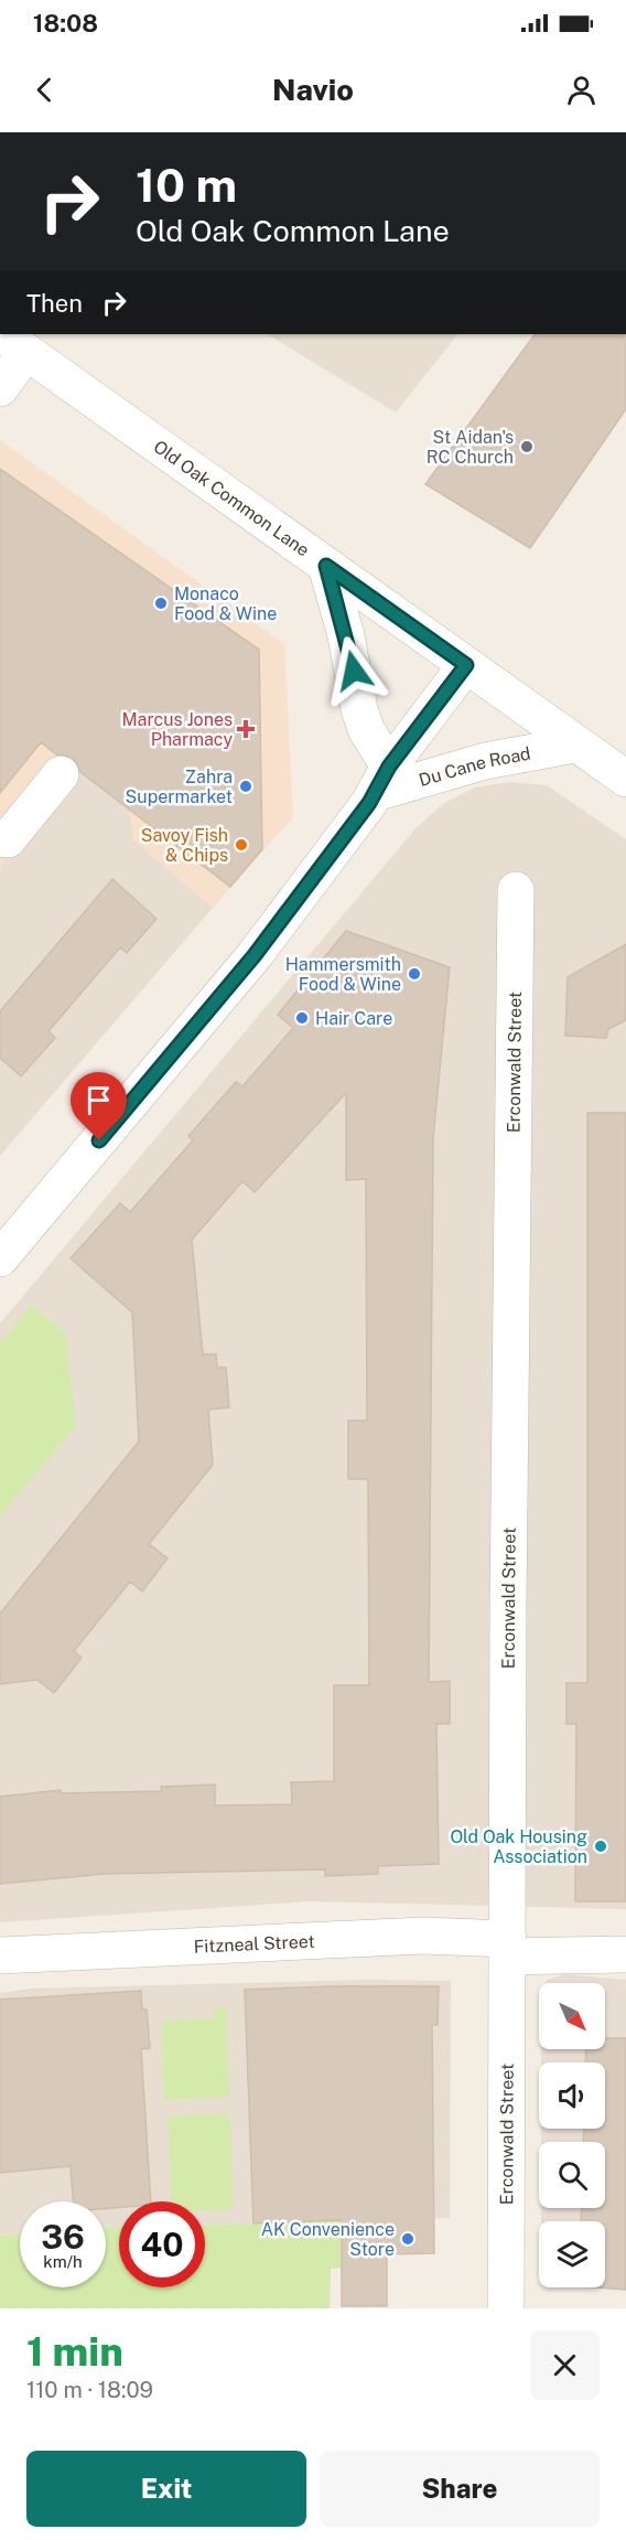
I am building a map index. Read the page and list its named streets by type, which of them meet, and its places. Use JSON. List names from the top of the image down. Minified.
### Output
{"streets":{"street":["Old Oak Common Lane","Du Cane Road","Erconwald Street","Fitzneal Street"]},"crossings":[["Old Oak Common Lane","Du Cane Road"],["Erconwald Street","Fitzneal Street"]],"places":{"other":["St Aidan's RC Church","Monaco Food & Wine","Zahra Supermarket","Savoy Fish & Chips","Hammersmith Food & Wine","Hair Care","Old Oak Housing Association","AK Convenience Store"],"health":["Marcus Jones Pharmacy"]},"north":"bottom right","page":{"status":"18:08","header":"Navio","turn":["10 m","Old Oak Common Lane"],"then":"Then","speed":"36 km/h","limit":"40","heading":["1 min","110 m · 18:09"],"buttons":["Exit","Share"]}}
